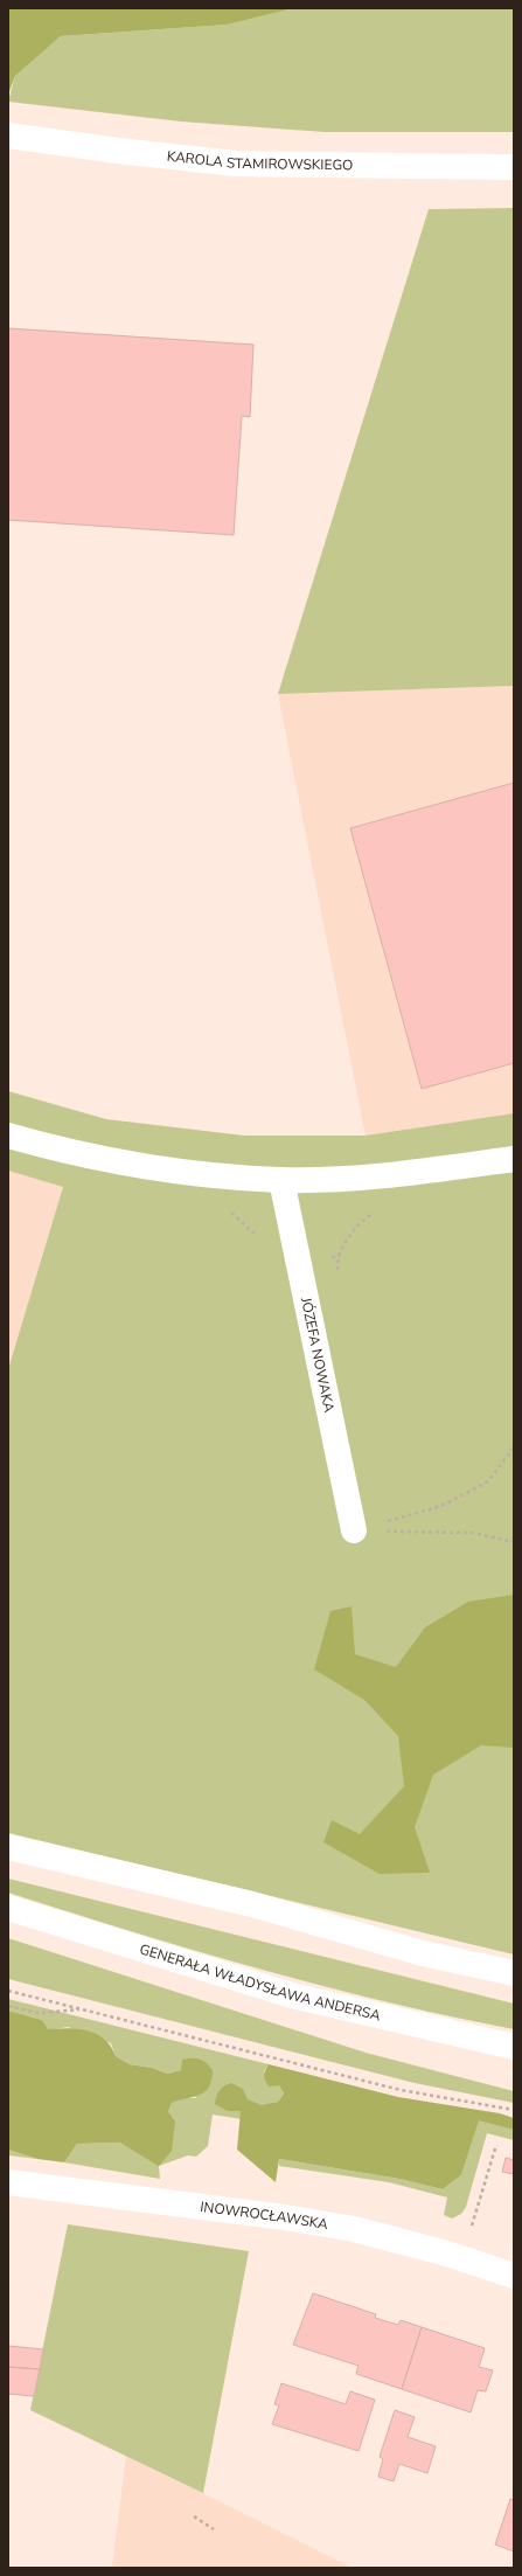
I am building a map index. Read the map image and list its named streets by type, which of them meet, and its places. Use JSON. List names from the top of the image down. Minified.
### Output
{"streets":{"street":["KAROLA STAMIROWSKIEGO","JÓZEFA NOWAKA","GENERAŁA WŁADYSŁAWA ANDERSA","INOWROCŁAWSKA"]}}
